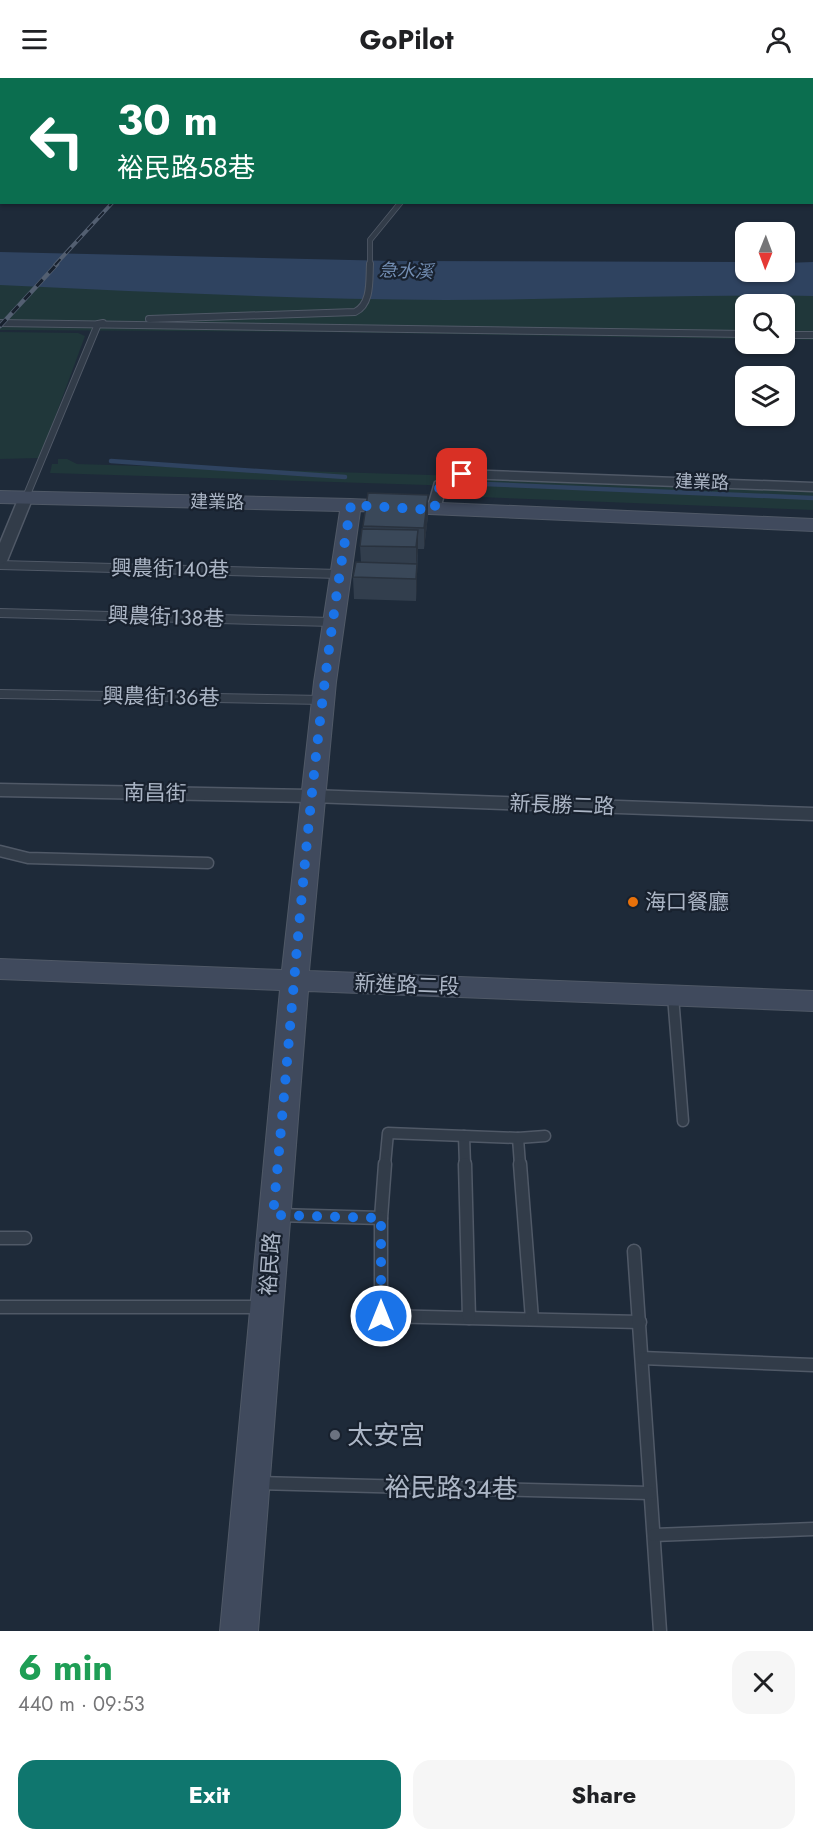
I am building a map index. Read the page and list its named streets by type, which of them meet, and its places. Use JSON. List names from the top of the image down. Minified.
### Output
{"streets":{"street":["建業路","南昌街","新長勝二路","新進路二段","裕民路"],"lane":["興農街140巷","興農街138巷","興農街136巷","裕民路34巷"]},"crossings":[["建業路","裕民路"],["興農街140巷","裕民路"],["興農街138巷","裕民路"],["興農街136巷","裕民路"],["南昌街","新長勝二路"],["南昌街","裕民路"],["新長勝二路","裕民路"],["新進路二段","裕民路"],["裕民路","裕民路34巷"]],"water":["急水溪"],"places":["海口餐廳","太安宮"],"north":"bottom","page":{"header":"GoPilot","turn":["30 m","裕民路58巷"],"heading":["6 min","440 m · 09:53"],"buttons":["Exit","Share"]}}
